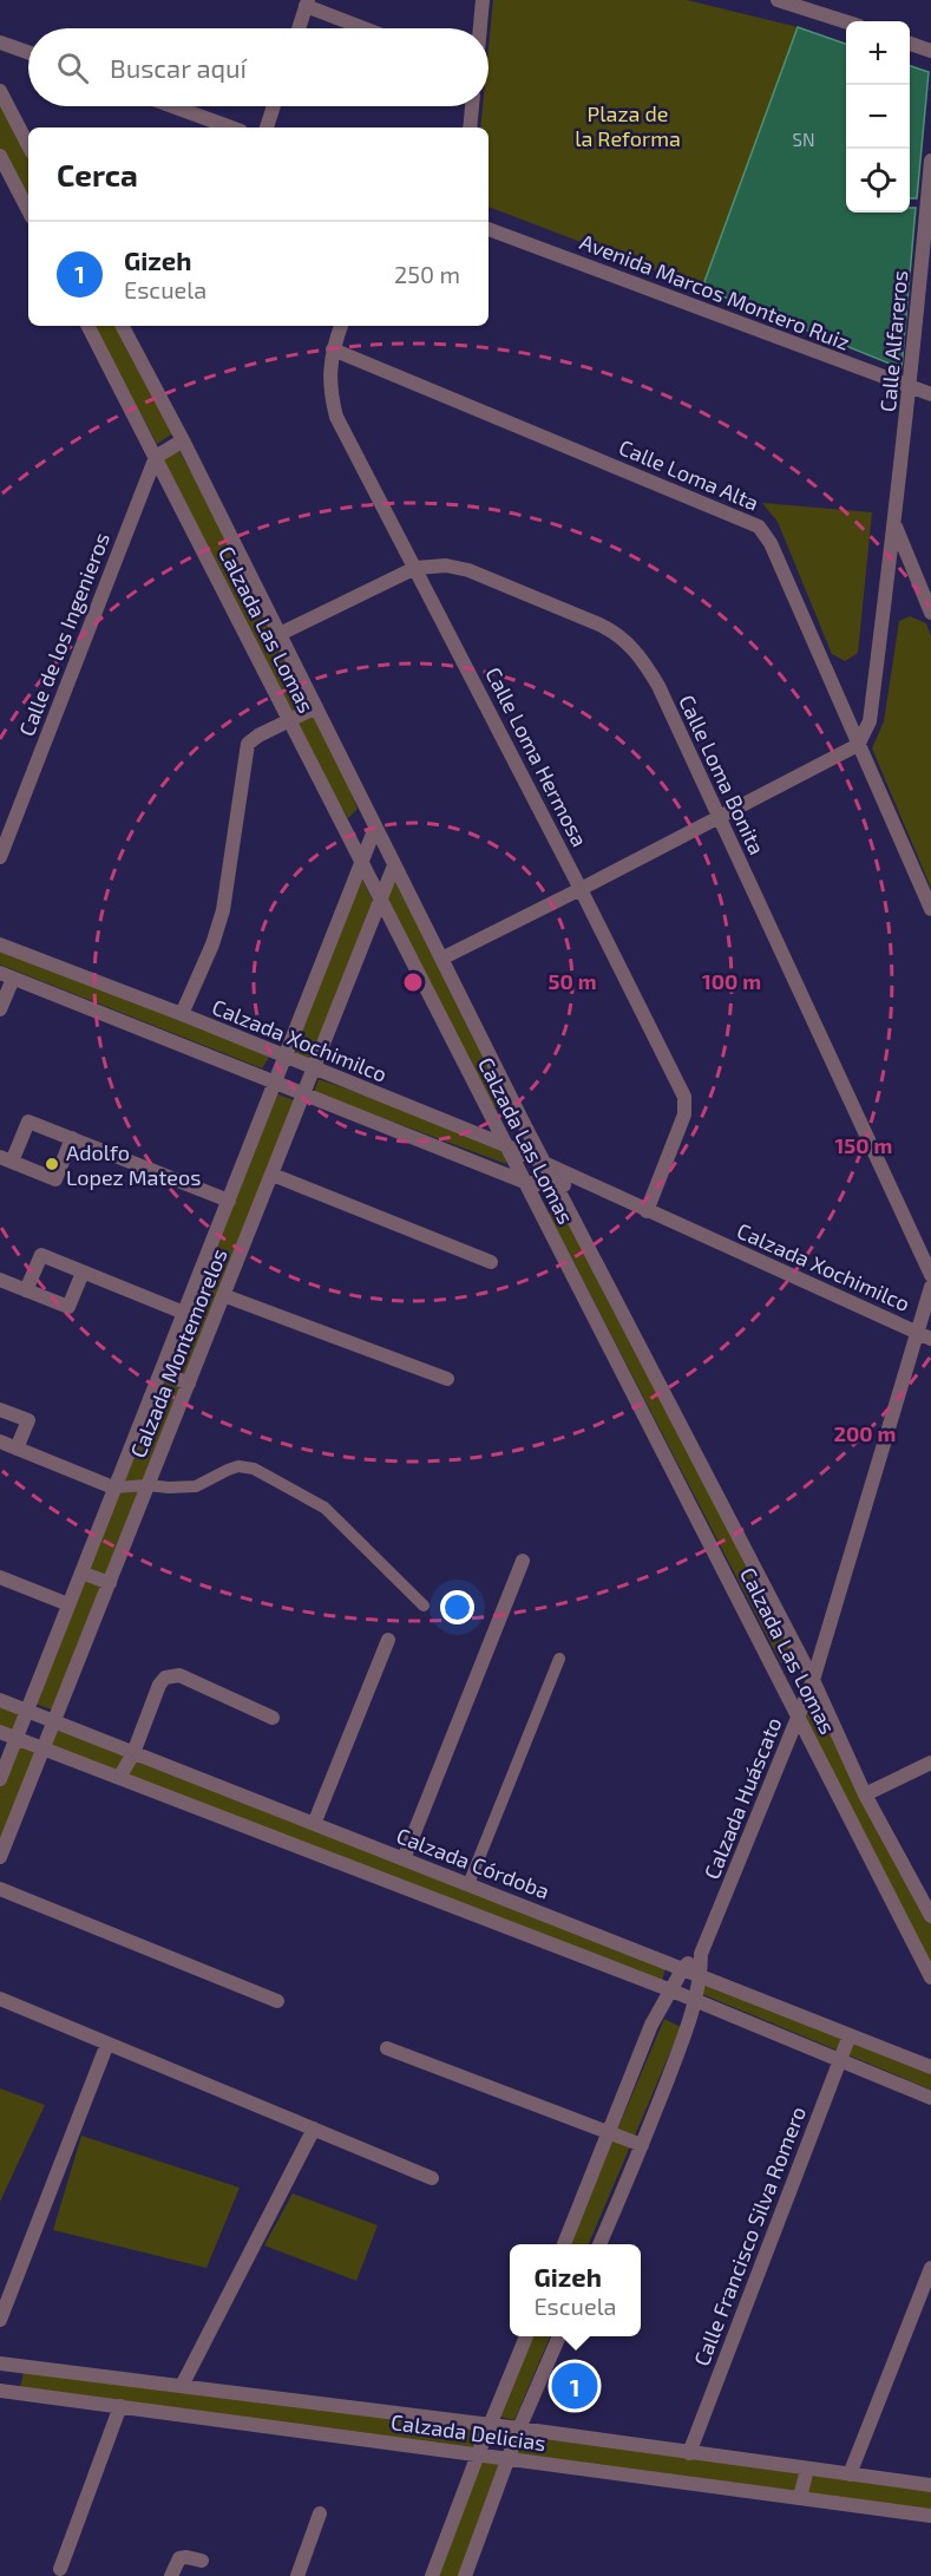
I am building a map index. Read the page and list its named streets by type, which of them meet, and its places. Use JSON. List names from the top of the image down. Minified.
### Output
{"streets":{"street":["Avenida Marcos Montero Ruiz","Calle Alfareros","Calle Loma Alta","Calzada Las Lomas","Calle de los Ingenieros","Calle Loma Hermosa","Calle Loma Bonita","Calzada Xochimilco","Calzada Montemorelos","Calzada Huáscato","Calzada Córdoba","Calle Francisco Silva Romero","Calzada Delicias"]},"crossings":[["Avenida Marcos Montero Ruiz","Calle Alfareros"],["Calle Alfareros","Calle Loma Alta"],["Calle Loma Alta","Calle Loma Hermosa"],["Calzada Las Lomas","Calle de los Ingenieros"],["Calzada Las Lomas","Calle Loma Bonita"],["Calzada Las Lomas","Calzada Xochimilco"],["Calzada Las Lomas","Calzada Montemorelos"],["Calzada Las Lomas","Calzada Huáscato"],["Calle Loma Hermosa","Calle Loma Bonita"],["Calle Loma Hermosa","Calzada Xochimilco"],["Calzada Xochimilco","Calzada Montemorelos"],["Calzada Xochimilco","Calzada Huáscato"],["Calzada Montemorelos","Calzada Córdoba"],["Calzada Huáscato","Calzada Córdoba"],["Calzada Córdoba","Calle Francisco Silva Romero"],["Calle Francisco Silva Romero","Calzada Delicias"]],"parks":["Plaza de la Reforma"],"places":["Adolfo Lopez Mateos"],"house_numbers":["SN"],"page":{"map_buttons":["+","−"],"search":"Buscar aquí","heading":"Cerca","list":[{"mark":"1","name":"Gizeh","note":"Escuela","value":"250 m"}],"popup":["Gizeh","Escuela"],"pins":"1"},"rings":["50 m","100 m","150 m","200 m"]}
